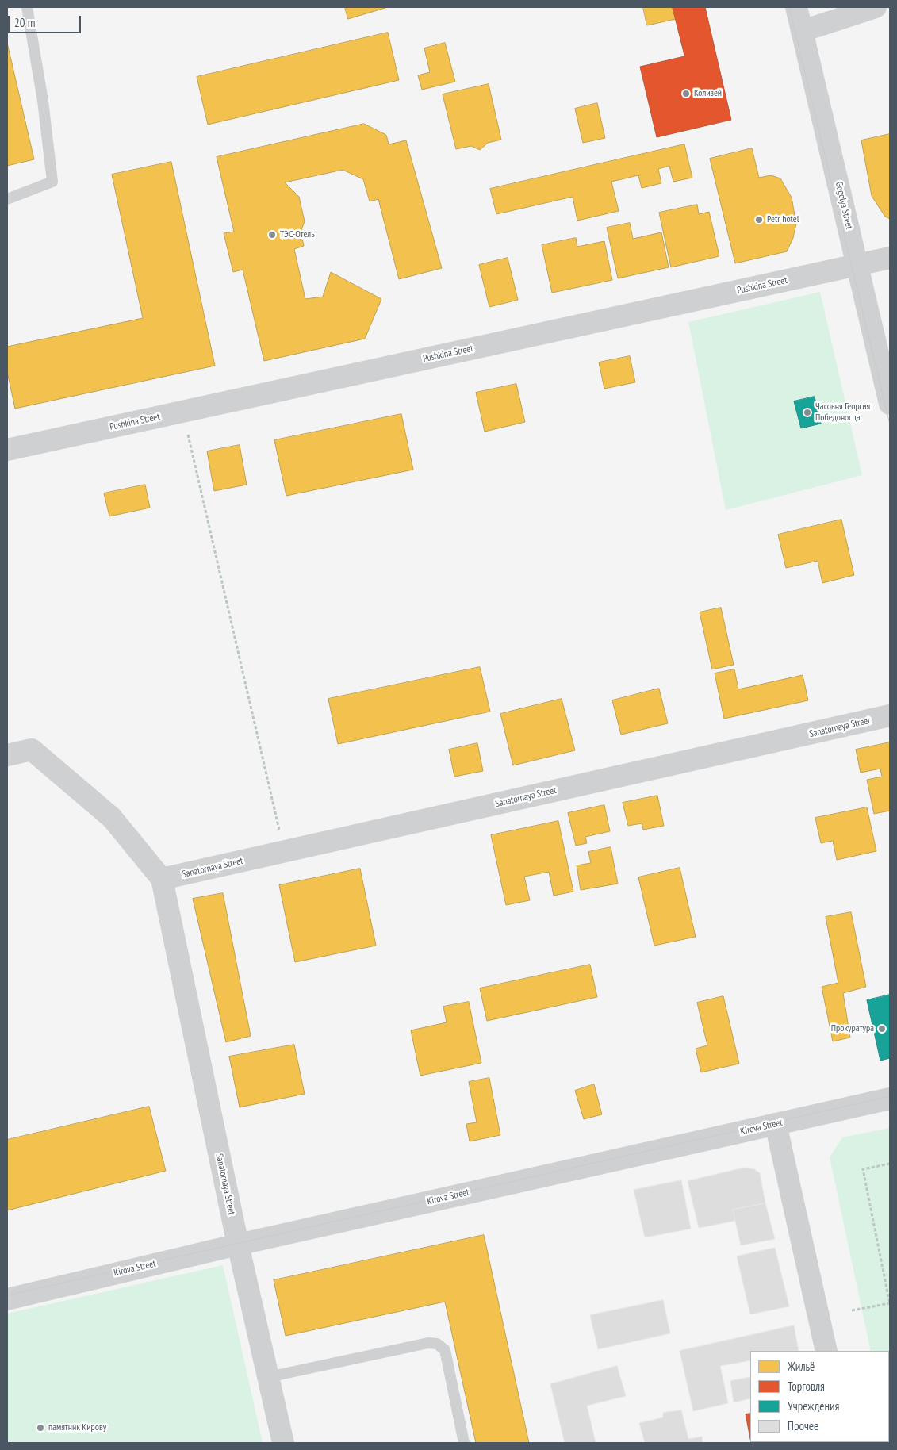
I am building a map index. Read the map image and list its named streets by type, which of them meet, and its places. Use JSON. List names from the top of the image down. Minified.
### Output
{"streets":{"street":["Gogolya Street","Pushkina Street","Sanatornaya Street","Kirova Street"]},"crossings":[["Gogolya Street","Pushkina Street"],["Sanatornaya Street","Kirova Street"]],"places":["Колизей","Petr hotel","ТЭС-Отель","Часовня Георгия Победоносца","Прокуратура","памятник Кирову"],"legend":["Жильё","Торговля","Учреждения","Прочее"],"scale_bar":"20 m"}
